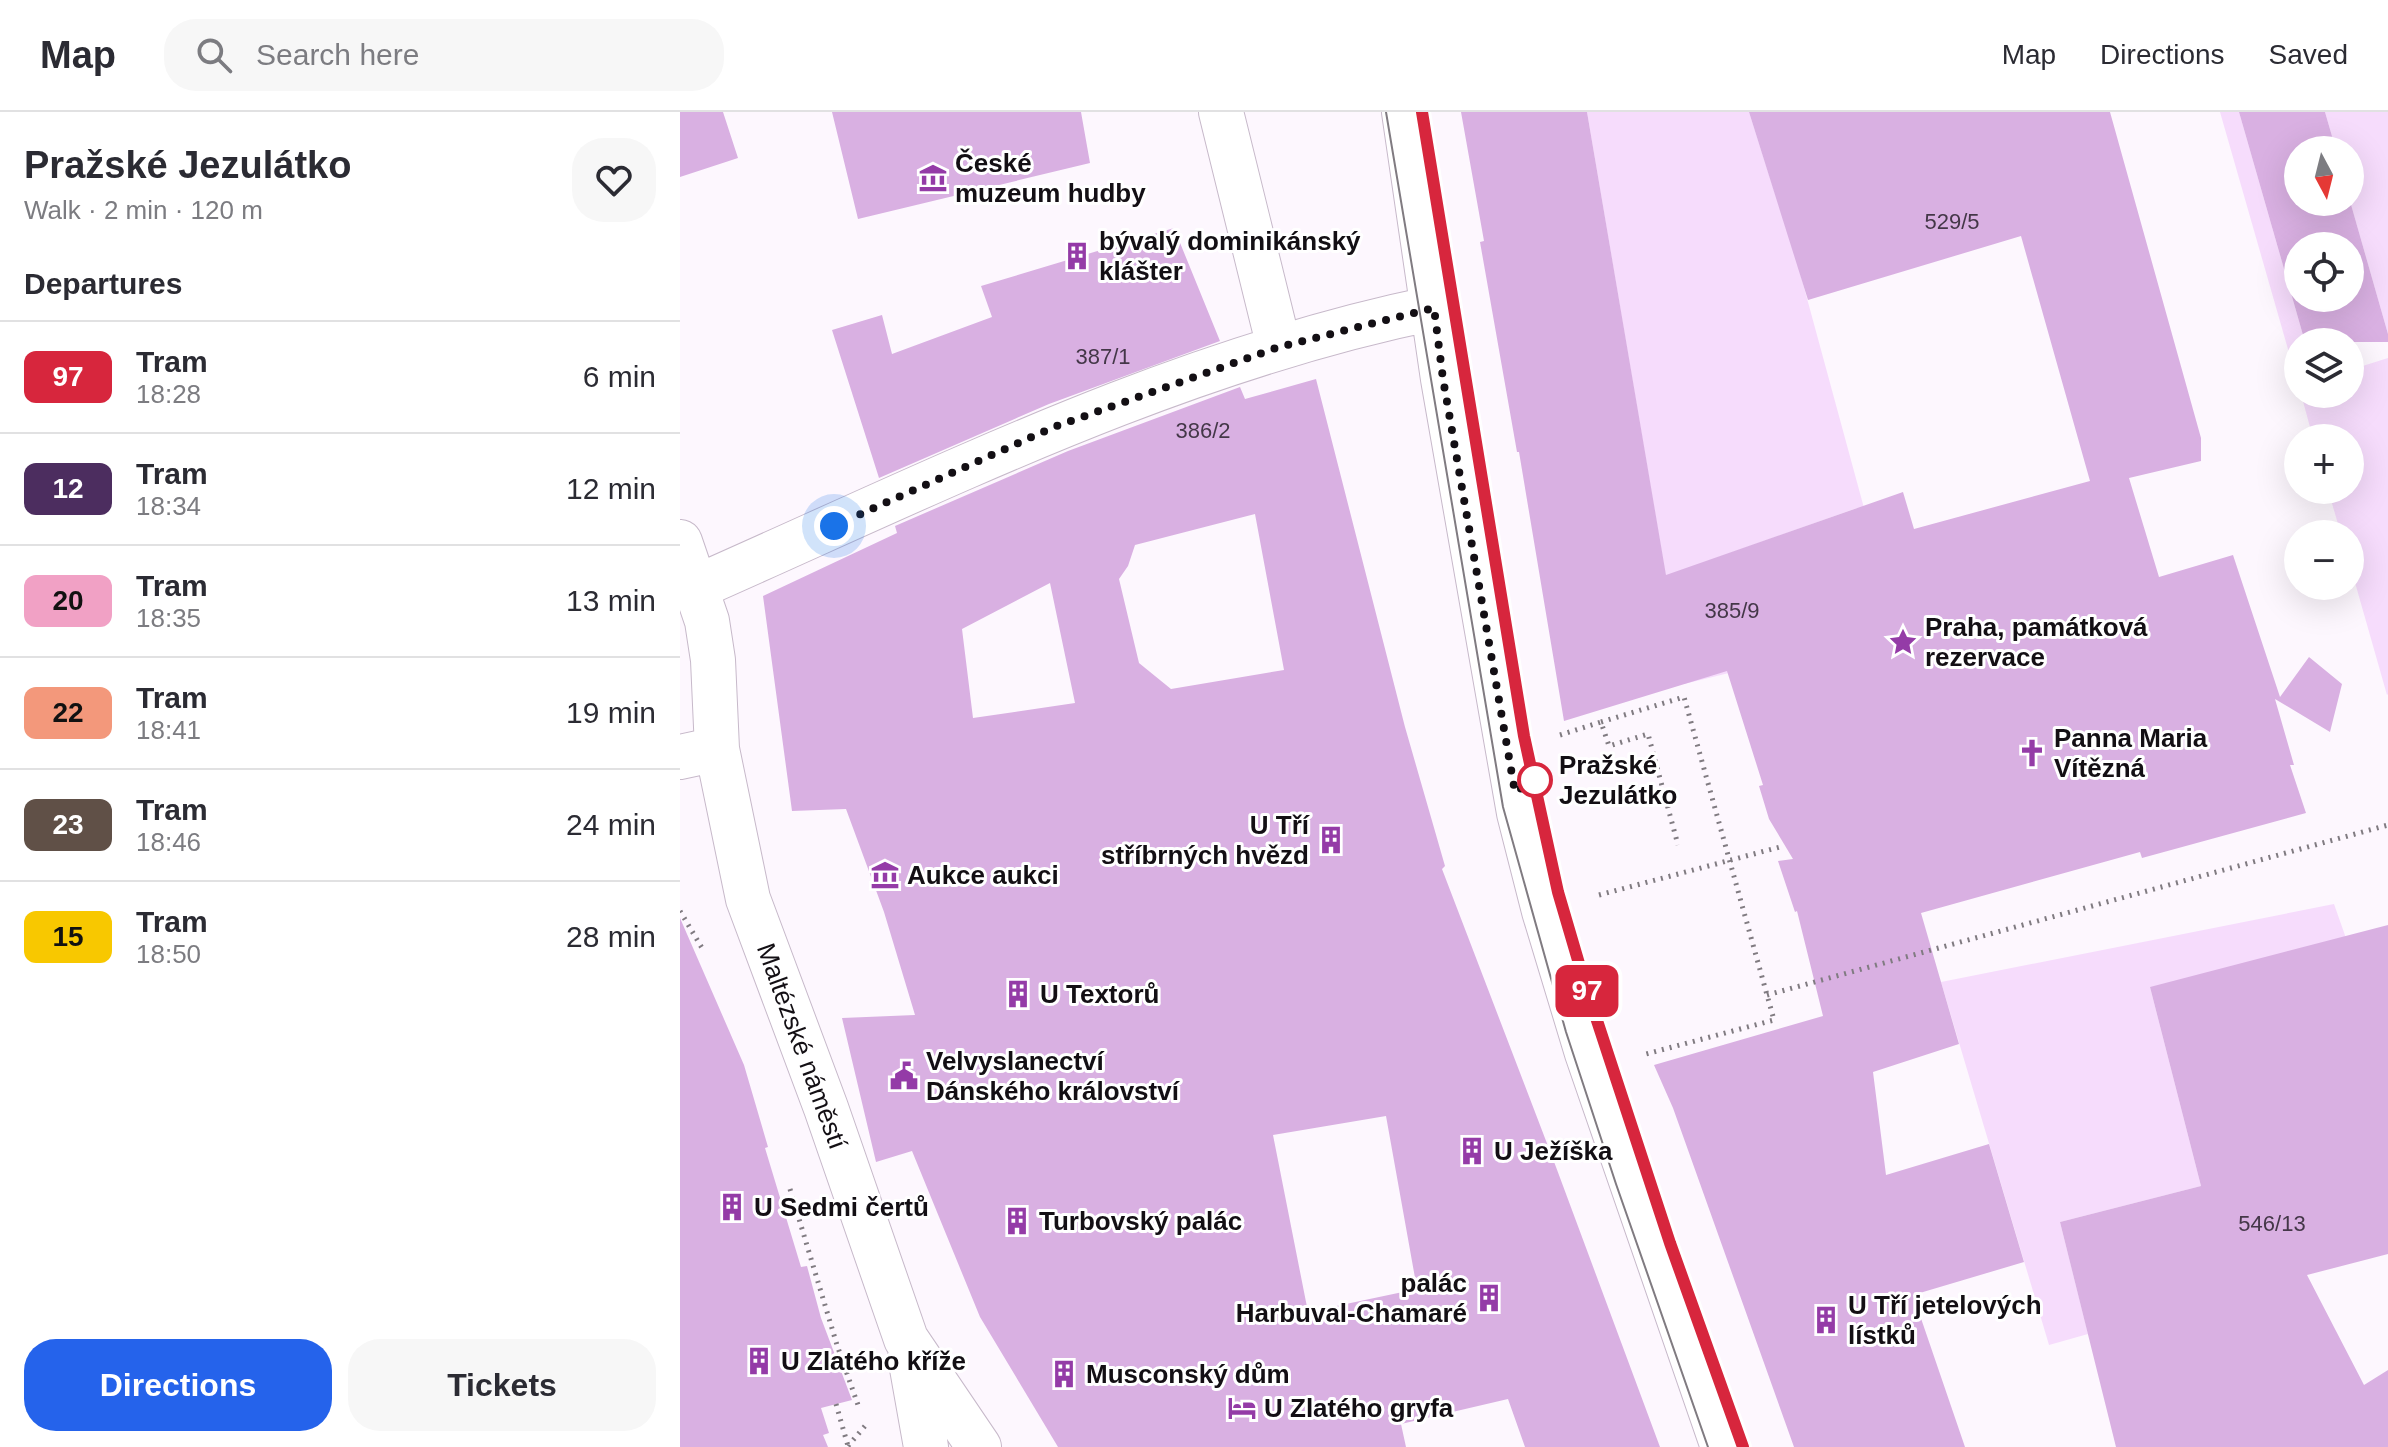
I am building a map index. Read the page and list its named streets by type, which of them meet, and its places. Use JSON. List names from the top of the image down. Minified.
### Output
{"streets":{"street":["Maltézské náměstí"]},"places":{"museum":["České muzeum hudby","Aukce aukci"],"building":["bývalý dominikánský klášter","U Tří stříbrných hvězd","U Textorů","U Ježíška","U Sedmi čertů","Turbovský palác","palác Harbuval-Chamaré","U Tří jetelových lístků","U Zlatého kříže","Musconský dům"],"place":["Praha, památková rezervace"],"church":["Panna Maria Vítězná"],"other":["Pražské Jezulátko"],"public building":["Velvyslanectví Dánského království"],"hotel":["U Zlatého gryfa"]},"lines":["tram line 97"],"house_numbers":["529/5","387/1","386/2","385/9","546/13"],"north":"bottom","page":{"header":"Map","search":"Search here","nav":["Map","Directions","Saved"],"heading":[["Pražské Jezulátko","Walk · 2 min · 120 m"],"Departures"],"on_map":"97","map_buttons":["+","−"],"list":[{"mark":"97","name":"Tram","note":"18:28","value":"6 min"},{"mark":"12","name":"Tram","note":"18:34","value":"12 min"},{"mark":"20","name":"Tram","note":"18:35","value":"13 min"},{"mark":"22","name":"Tram","note":"18:41","value":"19 min"},{"mark":"23","name":"Tram","note":"18:46","value":"24 min"},{"mark":"15","name":"Tram","note":"18:50","value":"28 min"}],"buttons":["Directions","Tickets"]}}
